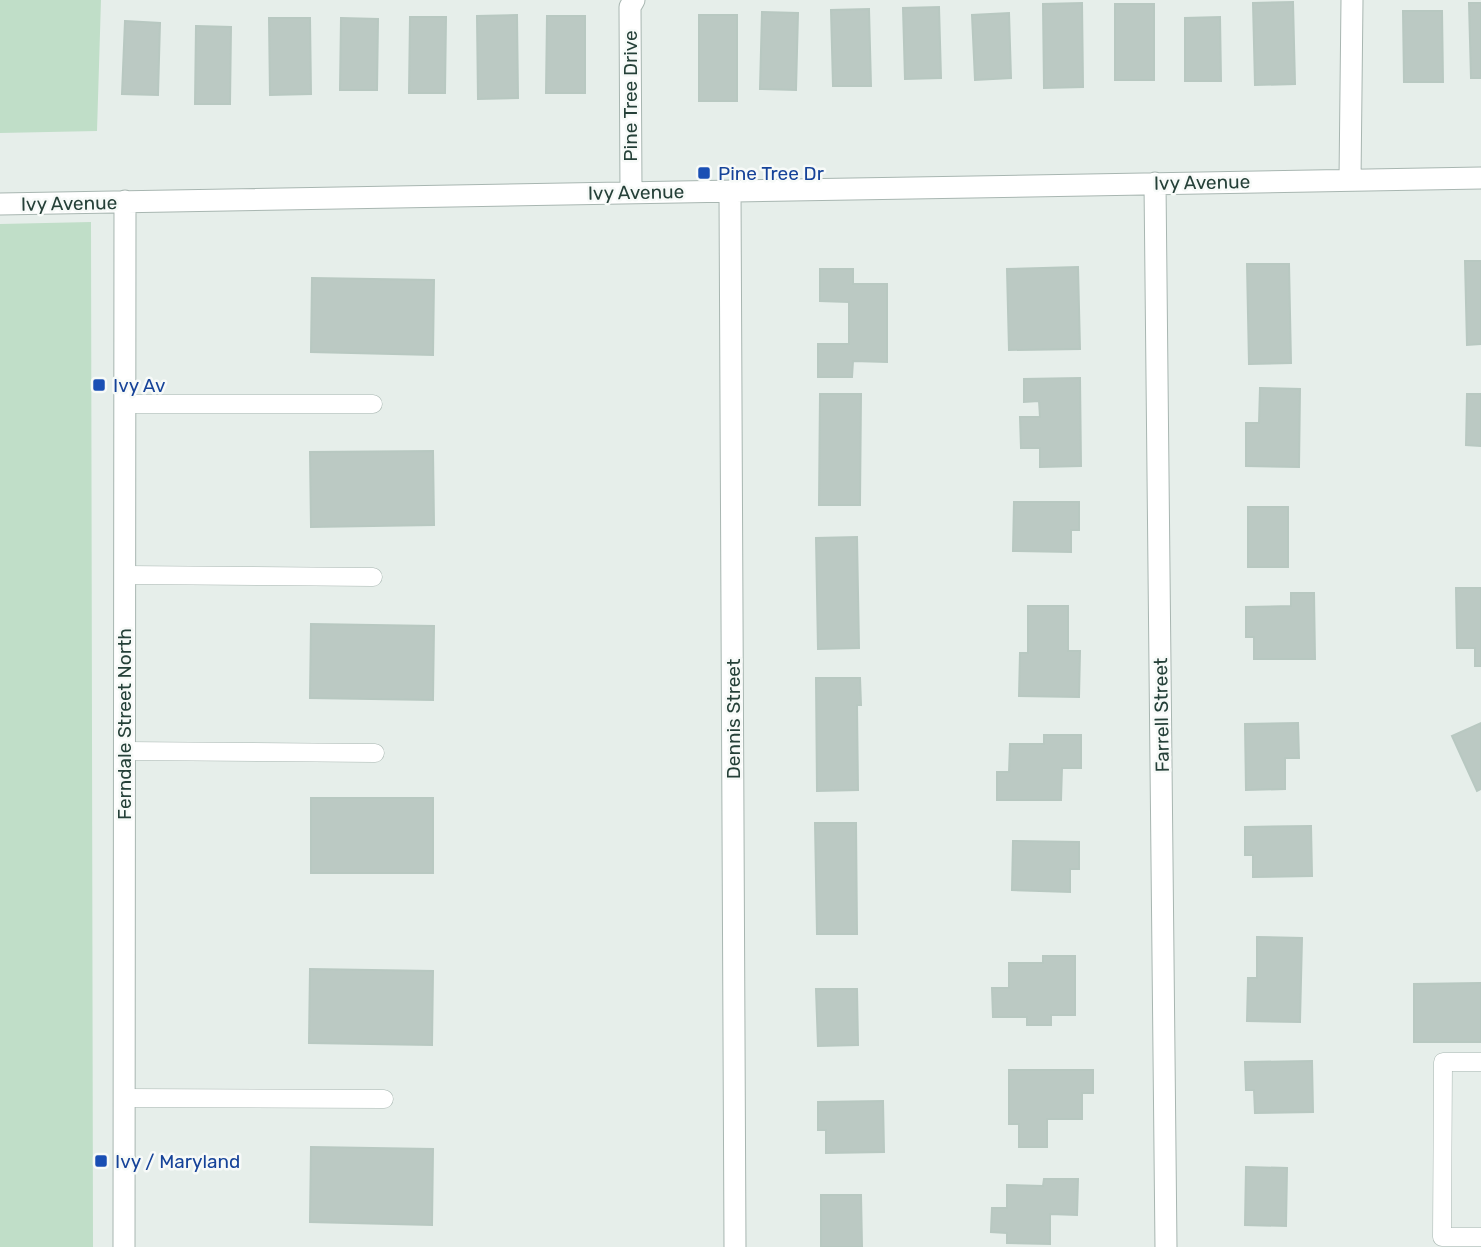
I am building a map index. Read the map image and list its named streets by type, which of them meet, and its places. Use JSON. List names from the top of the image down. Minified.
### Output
{"streets":{"street":["Pine Tree Drive","Ivy Avenue","Farrell Street","Dennis Street","Ferndale Street North"]},"crossings":[["Pine Tree Drive","Ivy Avenue"],["Ivy Avenue","Farrell Street"],["Ivy Avenue","Dennis Street"],["Ivy Avenue","Ferndale Street North"]],"places":{"transit":["Pine Tree Dr","Ivy Av","Ivy / Maryland"]}}
